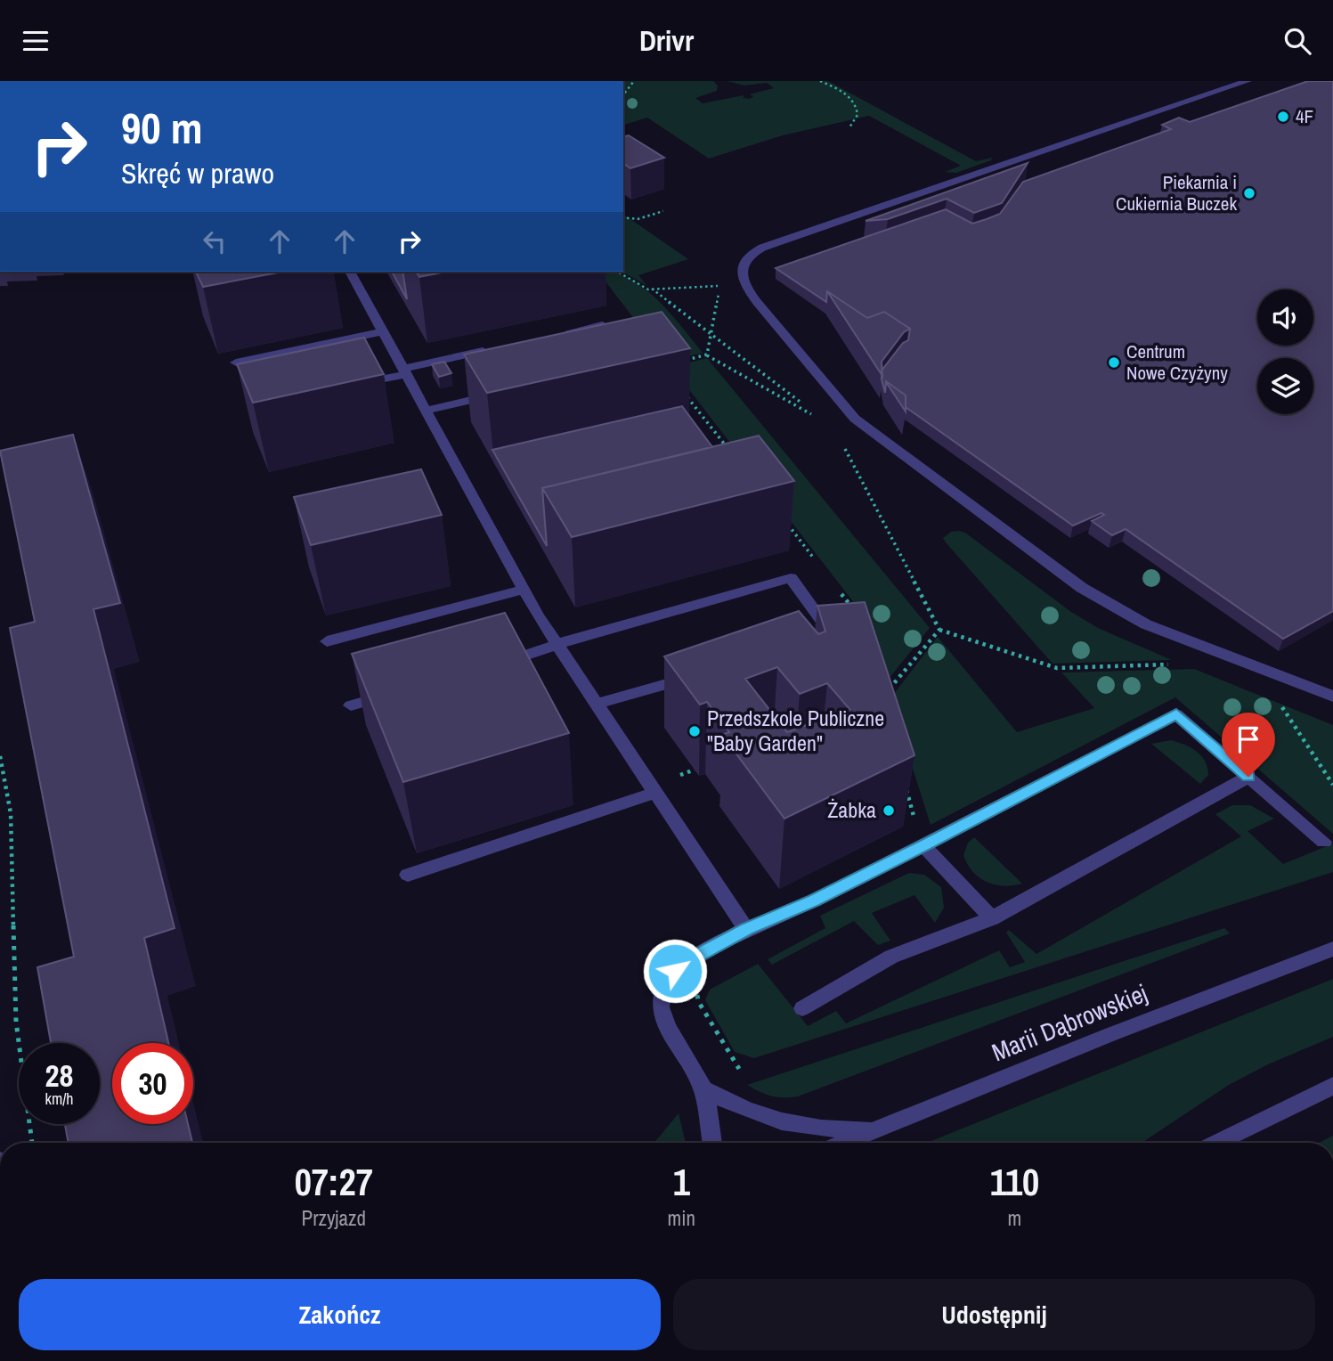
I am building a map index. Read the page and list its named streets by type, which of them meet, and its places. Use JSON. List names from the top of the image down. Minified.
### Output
{"streets":{"street":["Marii Dąbrowskiej"]},"places":["4F","Piekarnia i Cukiernia Buczek","Centrum Nowe Czyżyny","Przedszkole Publiczne \"Baby Garden\"","Żabka"],"page":{"header":"Drivr","turn":["90 m","Skręć w prawo"],"speed":"28 km/h","limit":"30","eta":["07:27","Przyjazd","1","min","110","m"],"buttons":["Zakończ","Udostępnij"]}}
